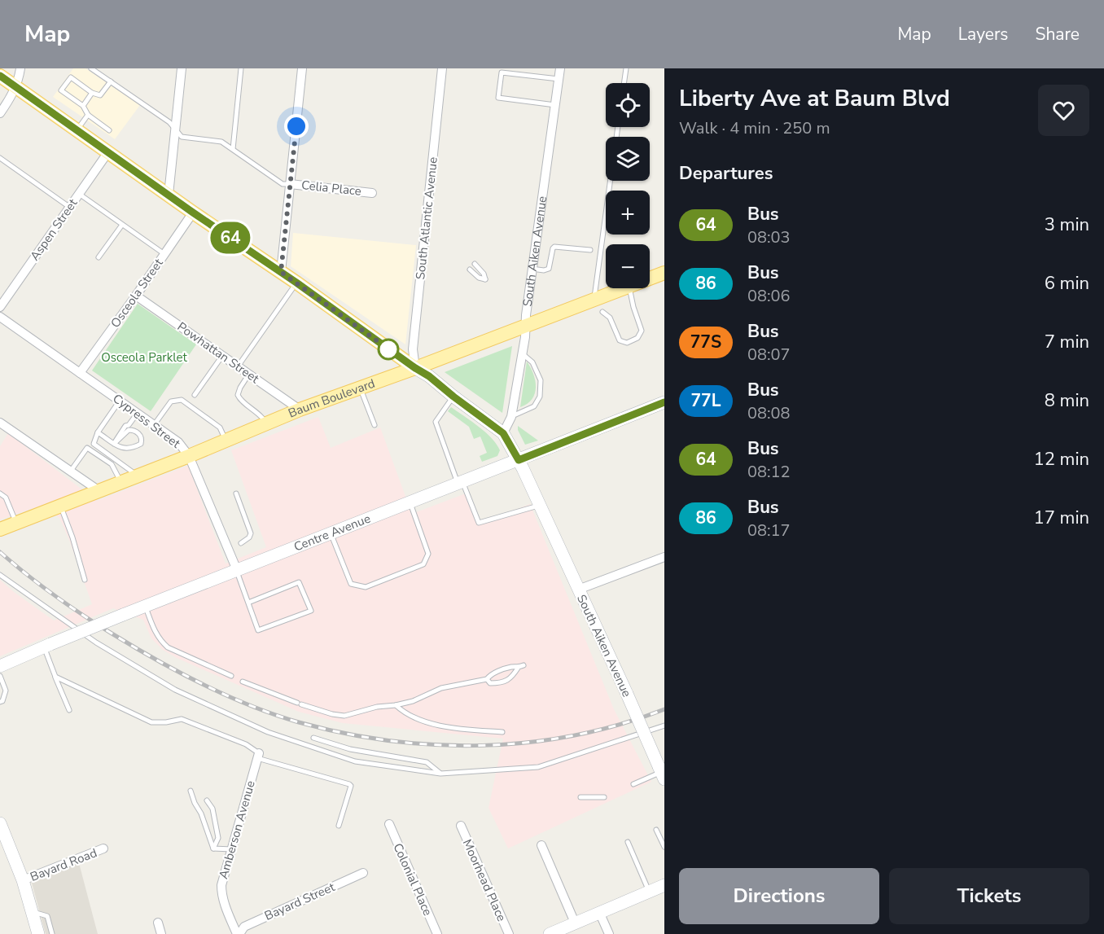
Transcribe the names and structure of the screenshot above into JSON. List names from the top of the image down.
{
  "streets": {
    "main road": ["South Aiken Avenue", "Baum Boulevard", "Centre Avenue"],
    "street": [
      "Celia Place",
      "South Atlantic Avenue",
      "Aspen Street",
      "Osceola Street",
      "Powhattan Street",
      "Cypress Street",
      "Amberson Avenue",
      "Bayard Road",
      "Colonial Place",
      "Moorhead Place",
      "Bayard Street"
    ]
  },
  "crossings": [
    ["South Atlantic Avenue", "Baum Boulevard"],
    ["South Aiken Avenue", "Baum Boulevard"],
    ["South Aiken Avenue", "Centre Avenue"],
    ["Osceola Street", "Powhattan Street"],
    ["Osceola Street", "Cypress Street"],
    ["Powhattan Street", "Baum Boulevard"],
    ["Baum Boulevard", "Cypress Street"],
    ["Cypress Street", "Centre Avenue"],
    ["Amberson Avenue", "Bayard Street"]
  ],
  "parks": ["Osceola Parklet"],
  "lines": ["bus line 64"],
  "page": {
    "header": "Map",
    "nav": ["Map", "Layers", "Share"],
    "on_map": "64",
    "heading": [
      ["Liberty Ave at Baum Blvd", "Walk · 4 min · 250 m"],
      "Departures"
    ],
    "map_buttons": ["+", "−"],
    "list": [
      {
        "mark": "64",
        "name": "Bus",
        "note": "08:03",
        "value": "3 min"
      },
      {
        "mark": "86",
        "name": "Bus",
        "note": "08:06",
        "value": "6 min"
      },
      {
        "mark": "77S",
        "name": "Bus",
        "note": "08:07",
        "value": "7 min"
      },
      {
        "mark": "77L",
        "name": "Bus",
        "note": "08:08",
        "value": "8 min"
      },
      {
        "mark": "64",
        "name": "Bus",
        "note": "08:12",
        "value": "12 min"
      },
      {
        "mark": "86",
        "name": "Bus",
        "note": "08:17",
        "value": "17 min"
      }
    ],
    "buttons": ["Directions", "Tickets"]
  }
}
